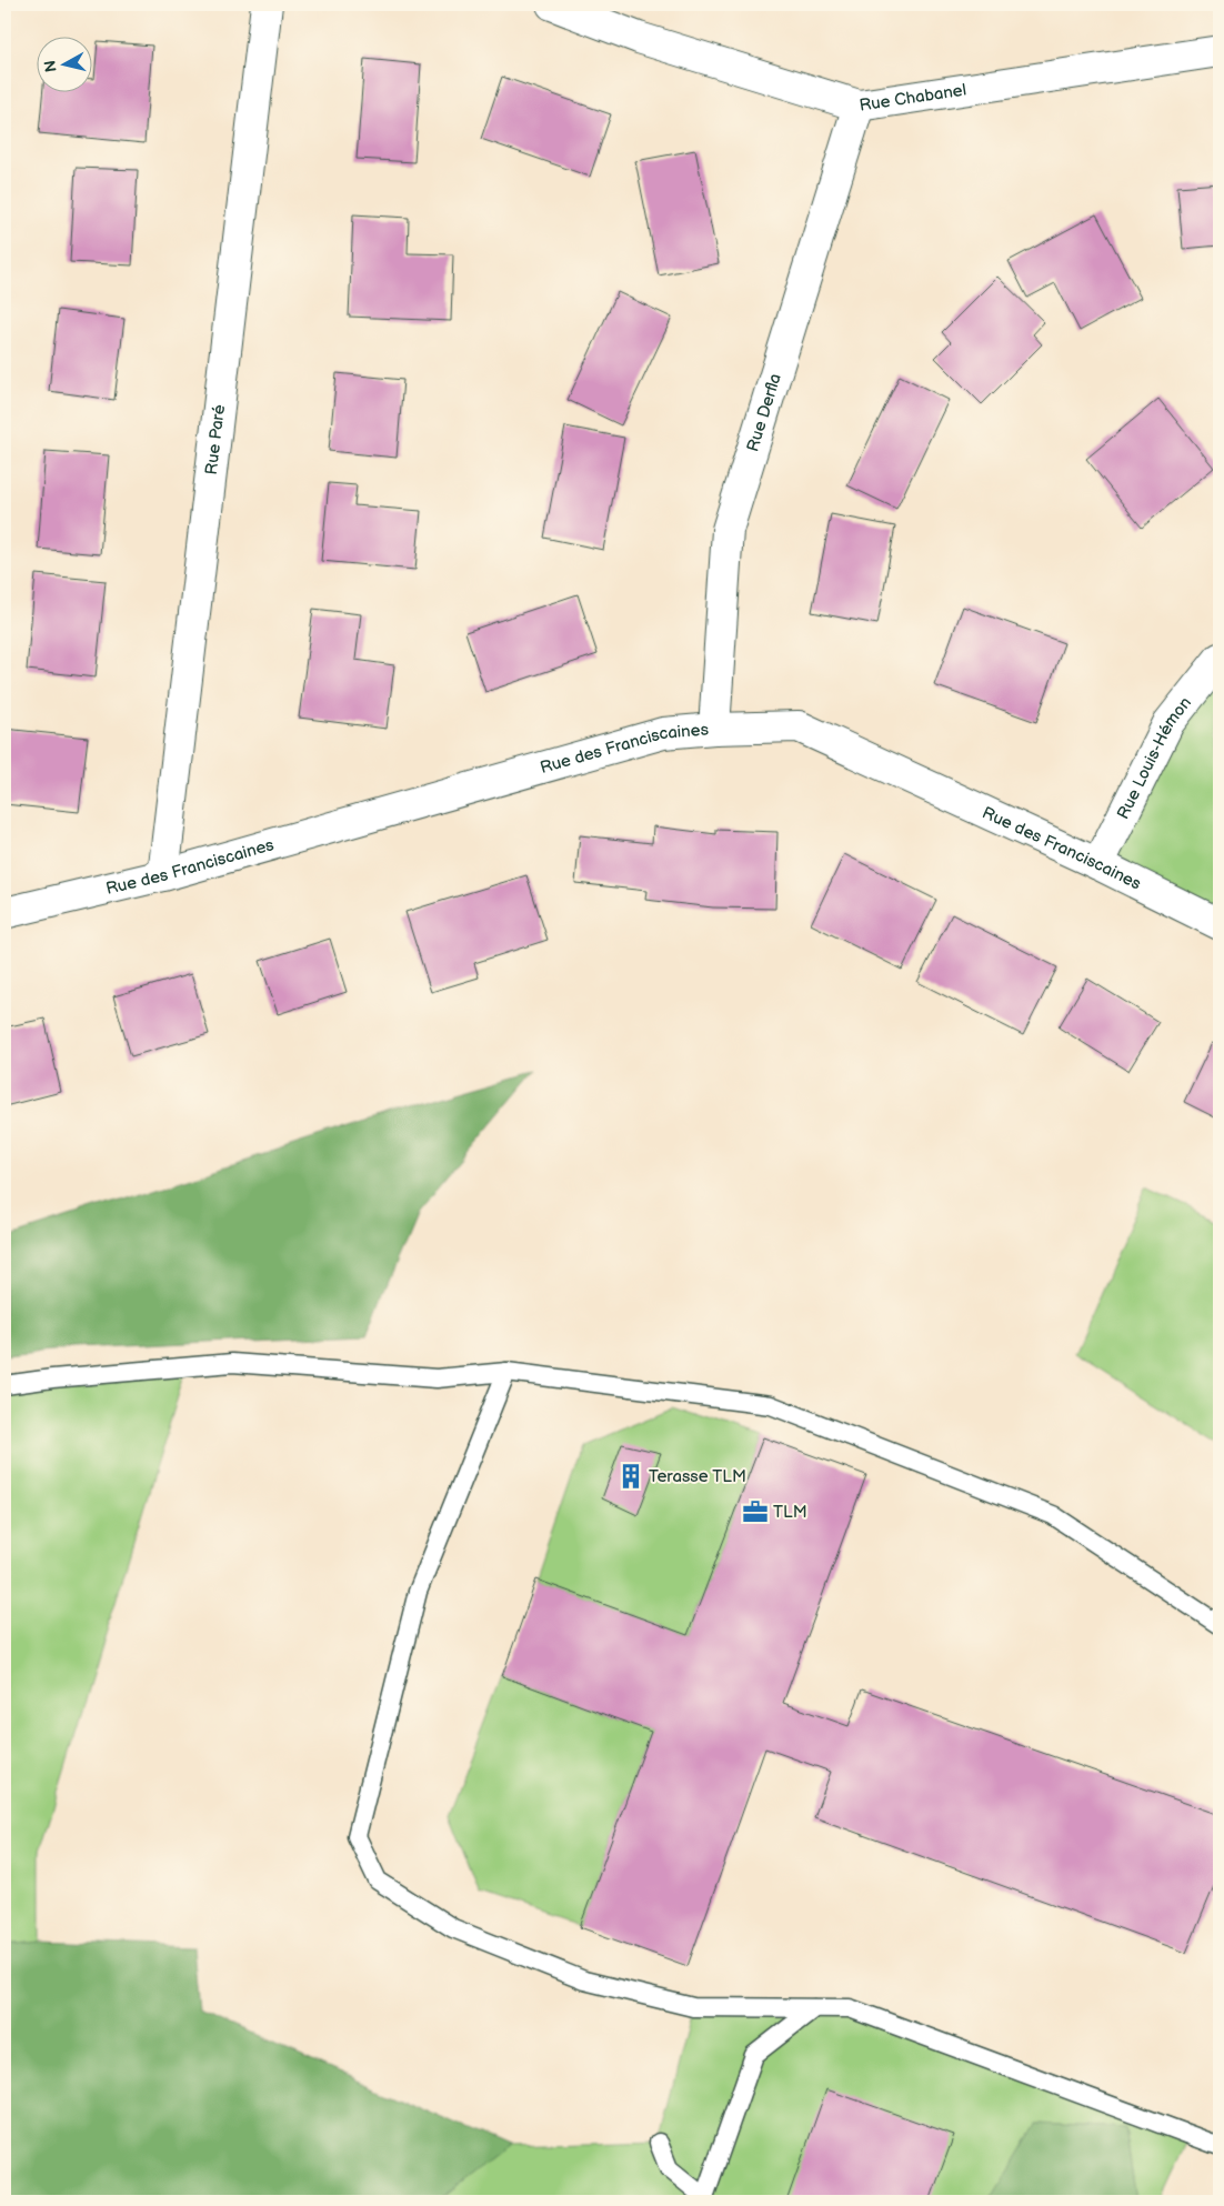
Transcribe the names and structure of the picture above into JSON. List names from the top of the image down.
{
  "streets": {
    "street": [
      "Rue Chabanel",
      "Rue Derfla",
      "Rue Paré",
      "Rue des Franciscaines",
      "Rue Louis-Hémon"
    ]
  },
  "crossings": [
    ["Rue Chabanel", "Rue Derfla"],
    ["Rue Derfla", "Rue des Franciscaines"],
    ["Rue Paré", "Rue des Franciscaines"],
    ["Rue des Franciscaines", "Rue Louis-Hémon"]
  ],
  "places": {
    "building": ["Terasse TLM"],
    "office": ["TLM"]
  },
  "north": "left"
}
